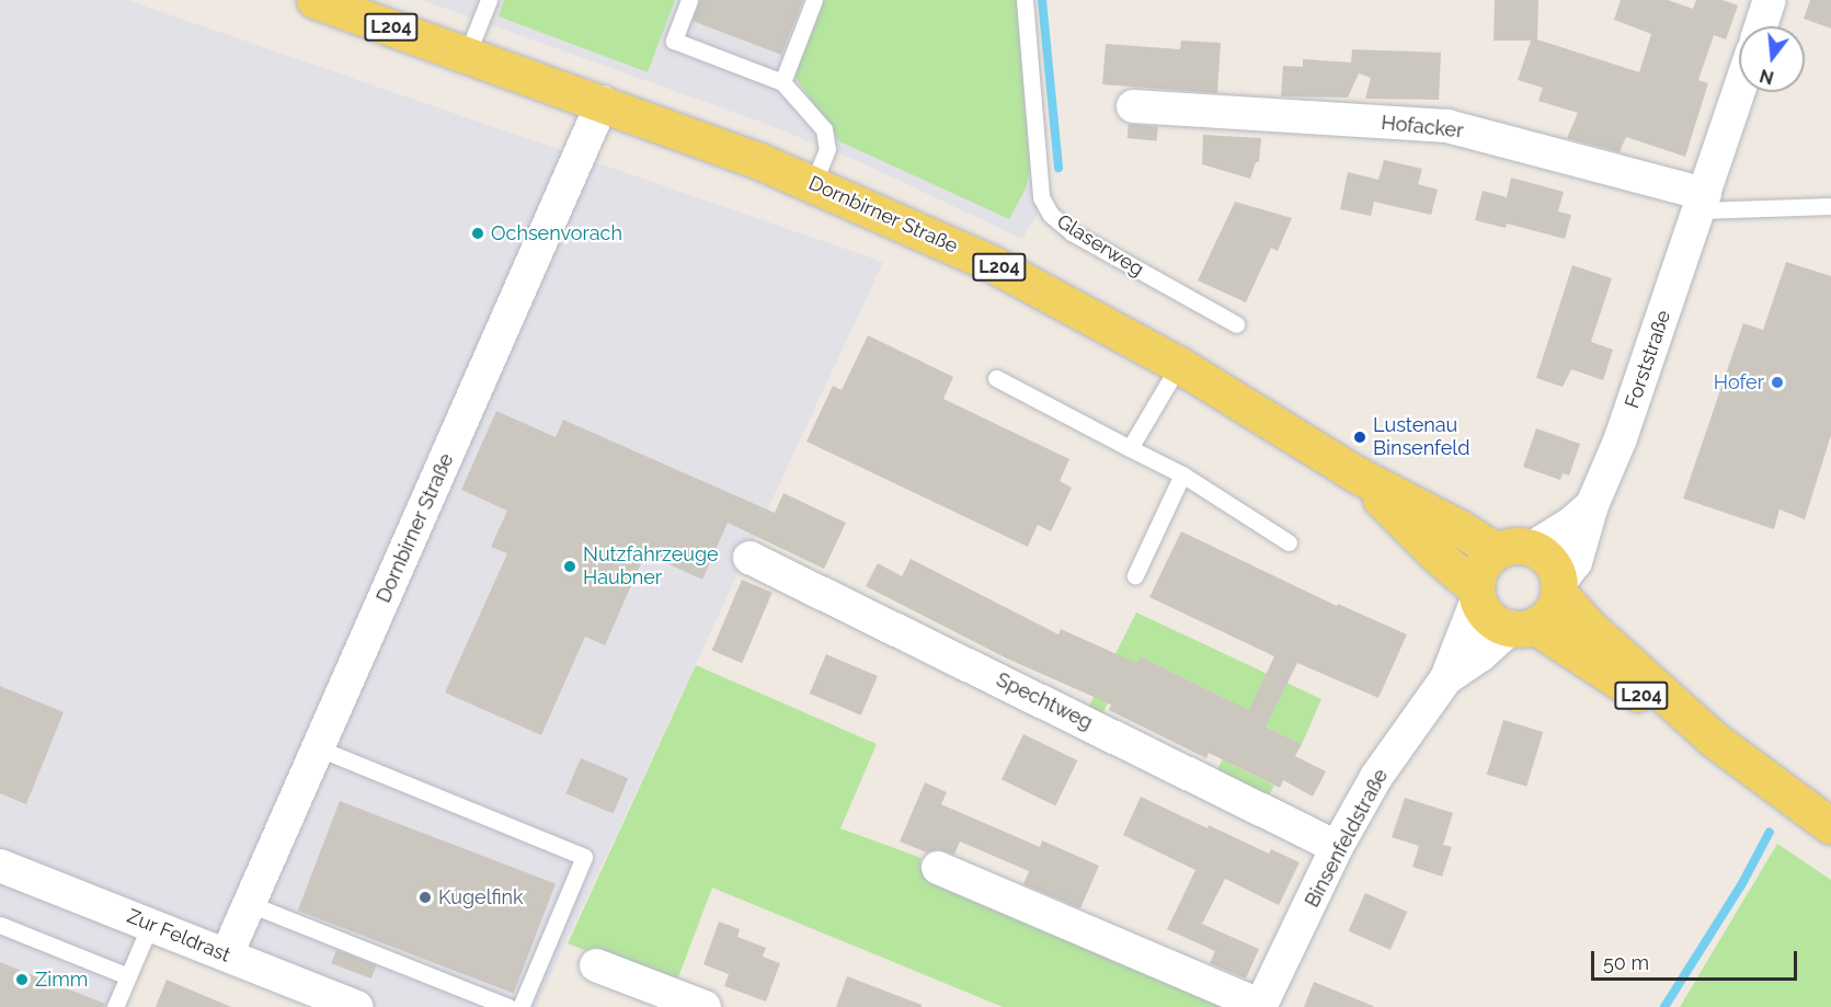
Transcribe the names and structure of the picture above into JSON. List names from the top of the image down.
{
  "streets": {
    "main road": ["L204", "Dornbirner Straße"],
    "street": [
      "Hofacker",
      "Forststraße",
      "Spechtweg",
      "Binsenfeldstraße",
      "Zur Feldrast"
    ],
    "lane": ["Glaserweg"]
  },
  "crossings": [
    ["Hofacker", "Forststraße"],
    ["Dornbirner Straße", "Forststraße"],
    ["Dornbirner Straße", "Binsenfeldstraße"],
    ["Dornbirner Straße", "Zur Feldrast"],
    ["Forststraße", "Binsenfeldstraße"],
    ["Spechtweg", "Binsenfeldstraße"]
  ],
  "places": [
    "Ochsenvorach",
    "Hofer",
    "Lustenau Binsenfeld",
    "Nutzfahrzeuge Haubner",
    "Kugelfink",
    "Zimm"
  ],
  "scale_bar": "50 m",
  "north": "bottom"
}
